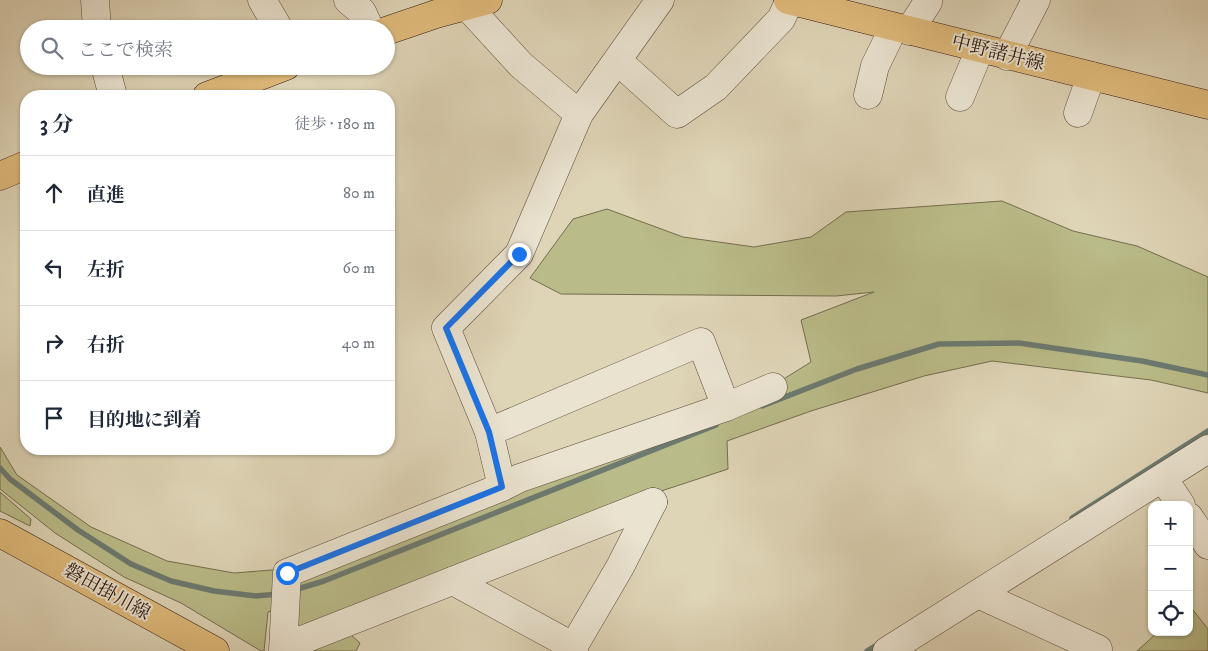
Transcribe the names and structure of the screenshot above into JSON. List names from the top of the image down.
{
  "streets": {
    "main road": ["中野諸井線", "磐田掛川線"]
  },
  "page": {
    "search": "ここで検索",
    "heading": ["3 分", "徒歩 · 180 m"],
    "list": [
      ["直進", "80 m"],
      ["左折", "60 m"],
      ["右折", "40 m"],
      "目的地に到着"
    ],
    "map_buttons": ["+", "−"]
  }
}
